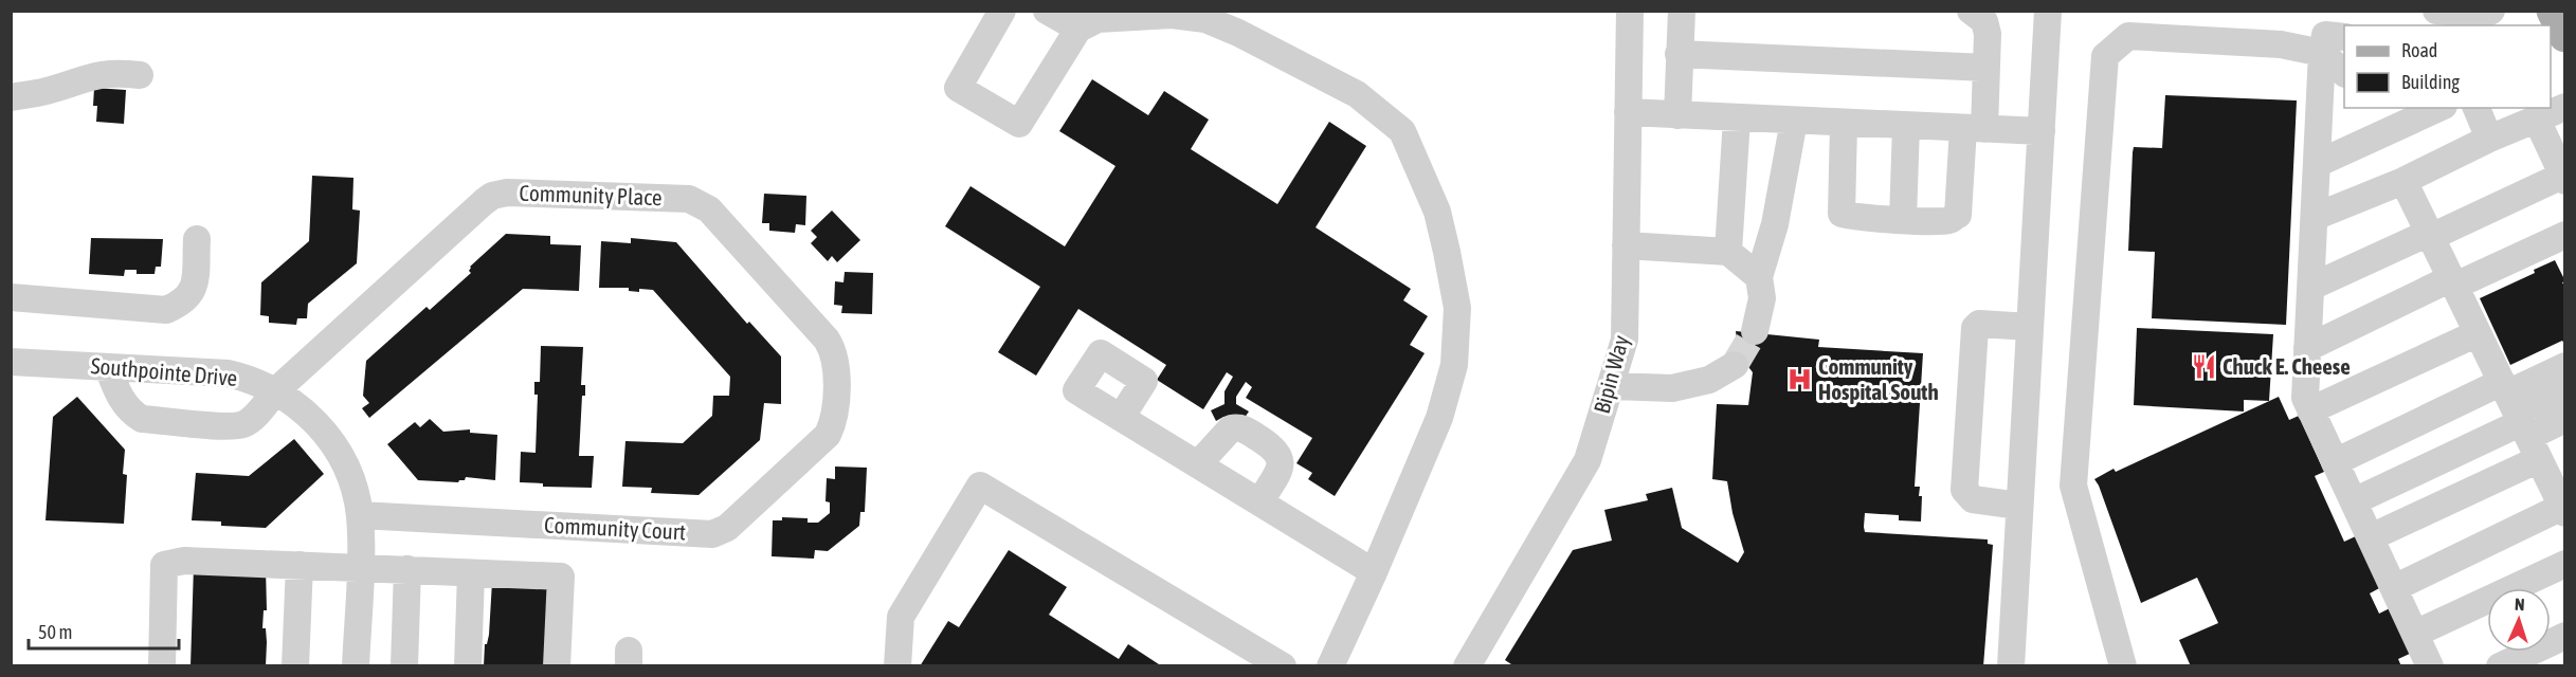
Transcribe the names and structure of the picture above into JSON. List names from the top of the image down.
{
  "streets": {
    "street": [
      "Community Place",
      "Southpointe Drive",
      "Bipin Way",
      "Community Court"
    ]
  },
  "crossings": [
    ["Community Place", "Southpointe Drive"],
    ["Community Place", "Community Court"],
    ["Southpointe Drive", "Community Court"]
  ],
  "places": {
    "restaurant": ["Chuck E. Cheese"],
    "hospital": ["Community Hospital South"]
  },
  "legend": ["Road", "Building"],
  "scale_bar": "50 m",
  "north": "top"
}
